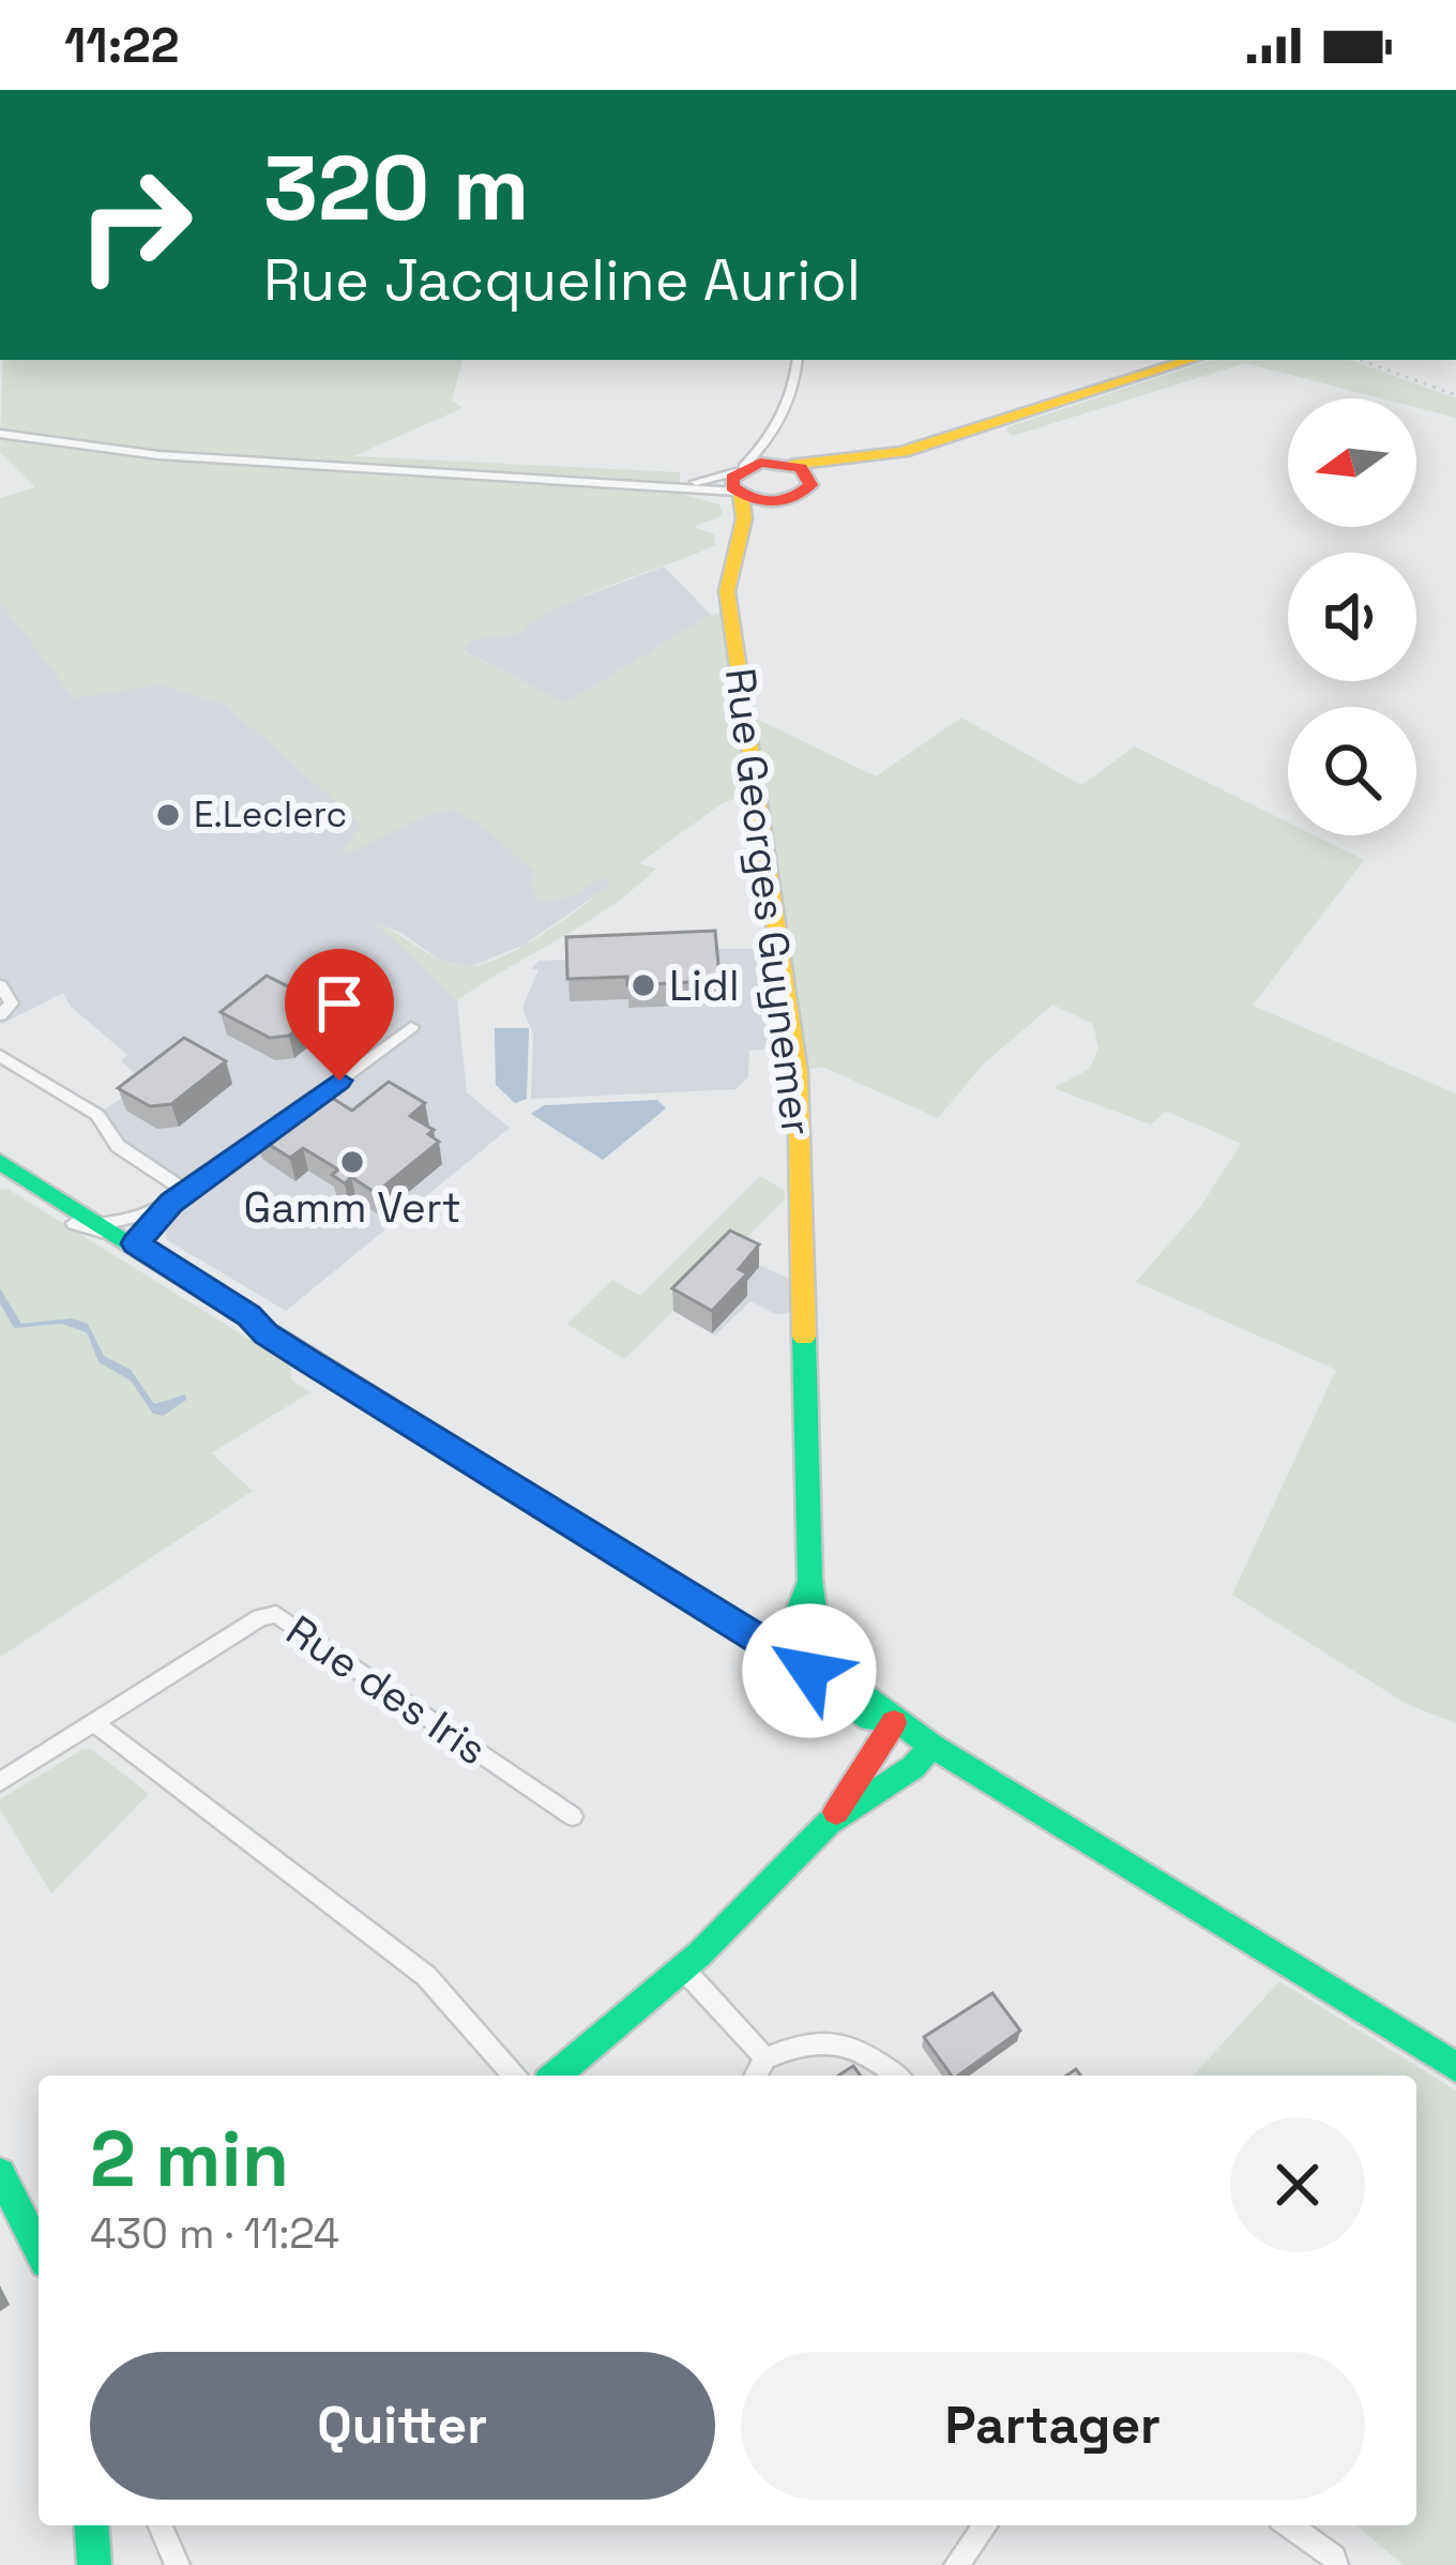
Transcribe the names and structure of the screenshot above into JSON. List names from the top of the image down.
{
  "streets": {
    "street": ["Rue Georges Guynemer", "Rue des Iris"]
  },
  "places": ["E.Leclerc", "Lidl", "Gamm Vert"],
  "north": "left",
  "page": {
    "status": "11:22",
    "turn": ["320 m", "Rue Jacqueline Auriol"],
    "heading": ["2 min", "430 m · 11:24"],
    "buttons": ["Quitter", "Partager"]
  }
}
